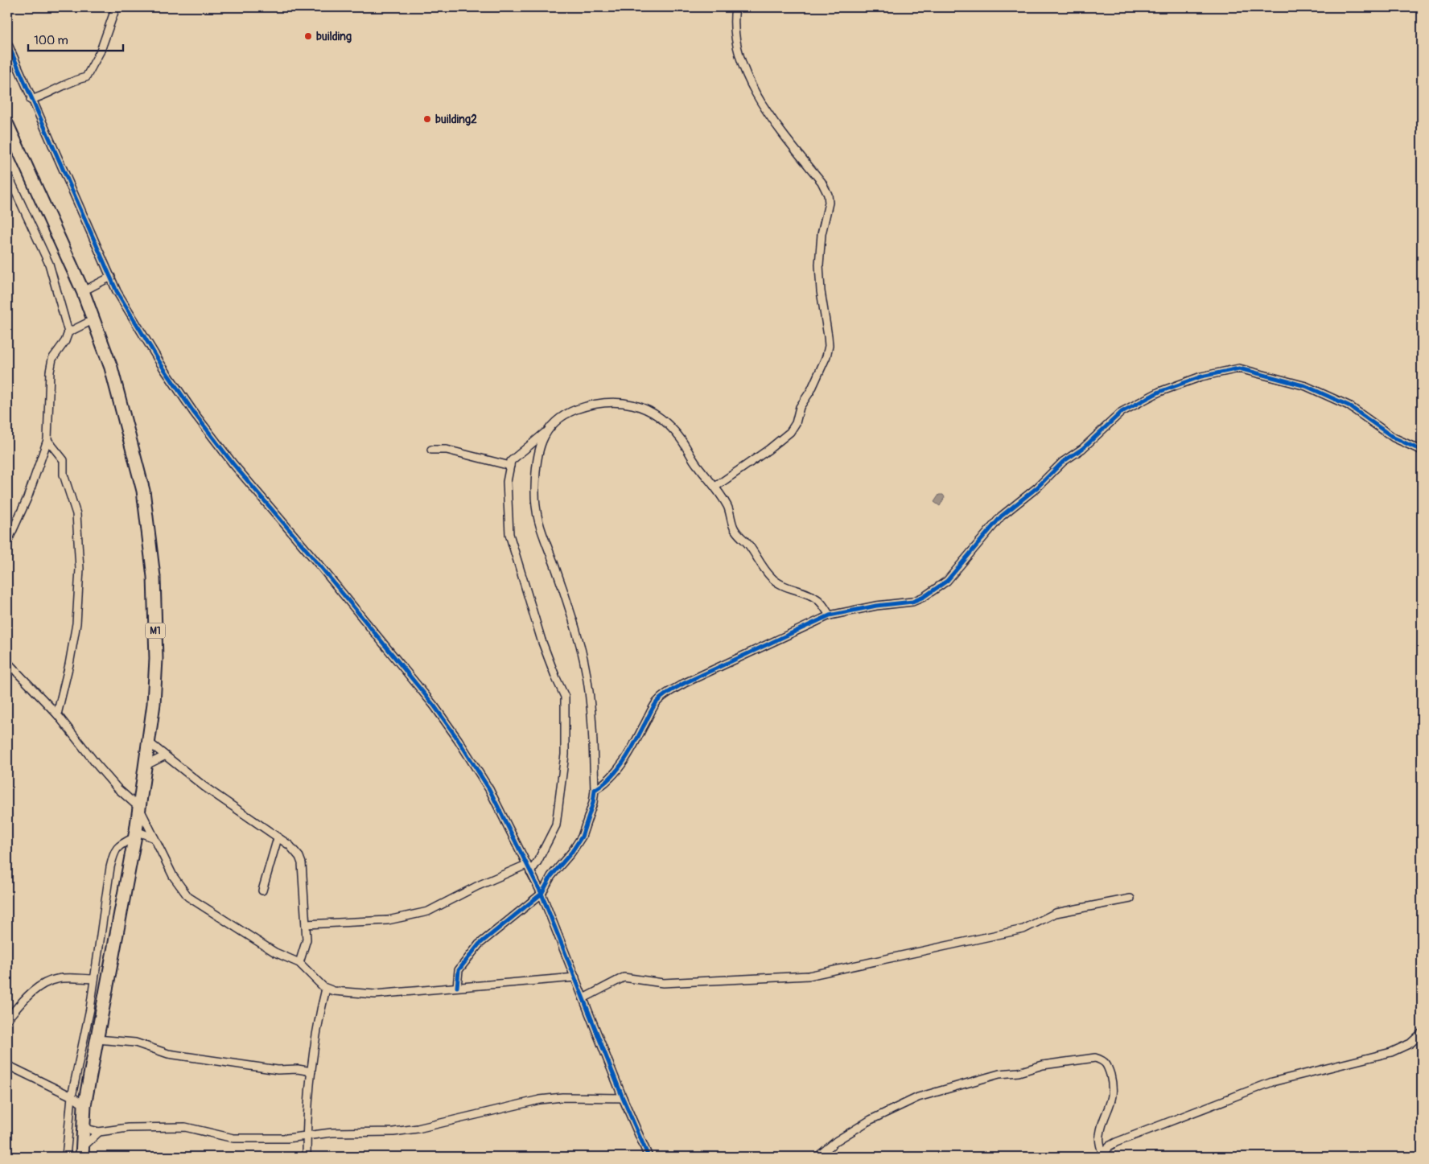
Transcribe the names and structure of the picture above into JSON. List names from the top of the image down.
{
  "streets": {
    "highway": ["M1"]
  },
  "places": ["building", "building2"],
  "scale_bar": "100 m"
}
